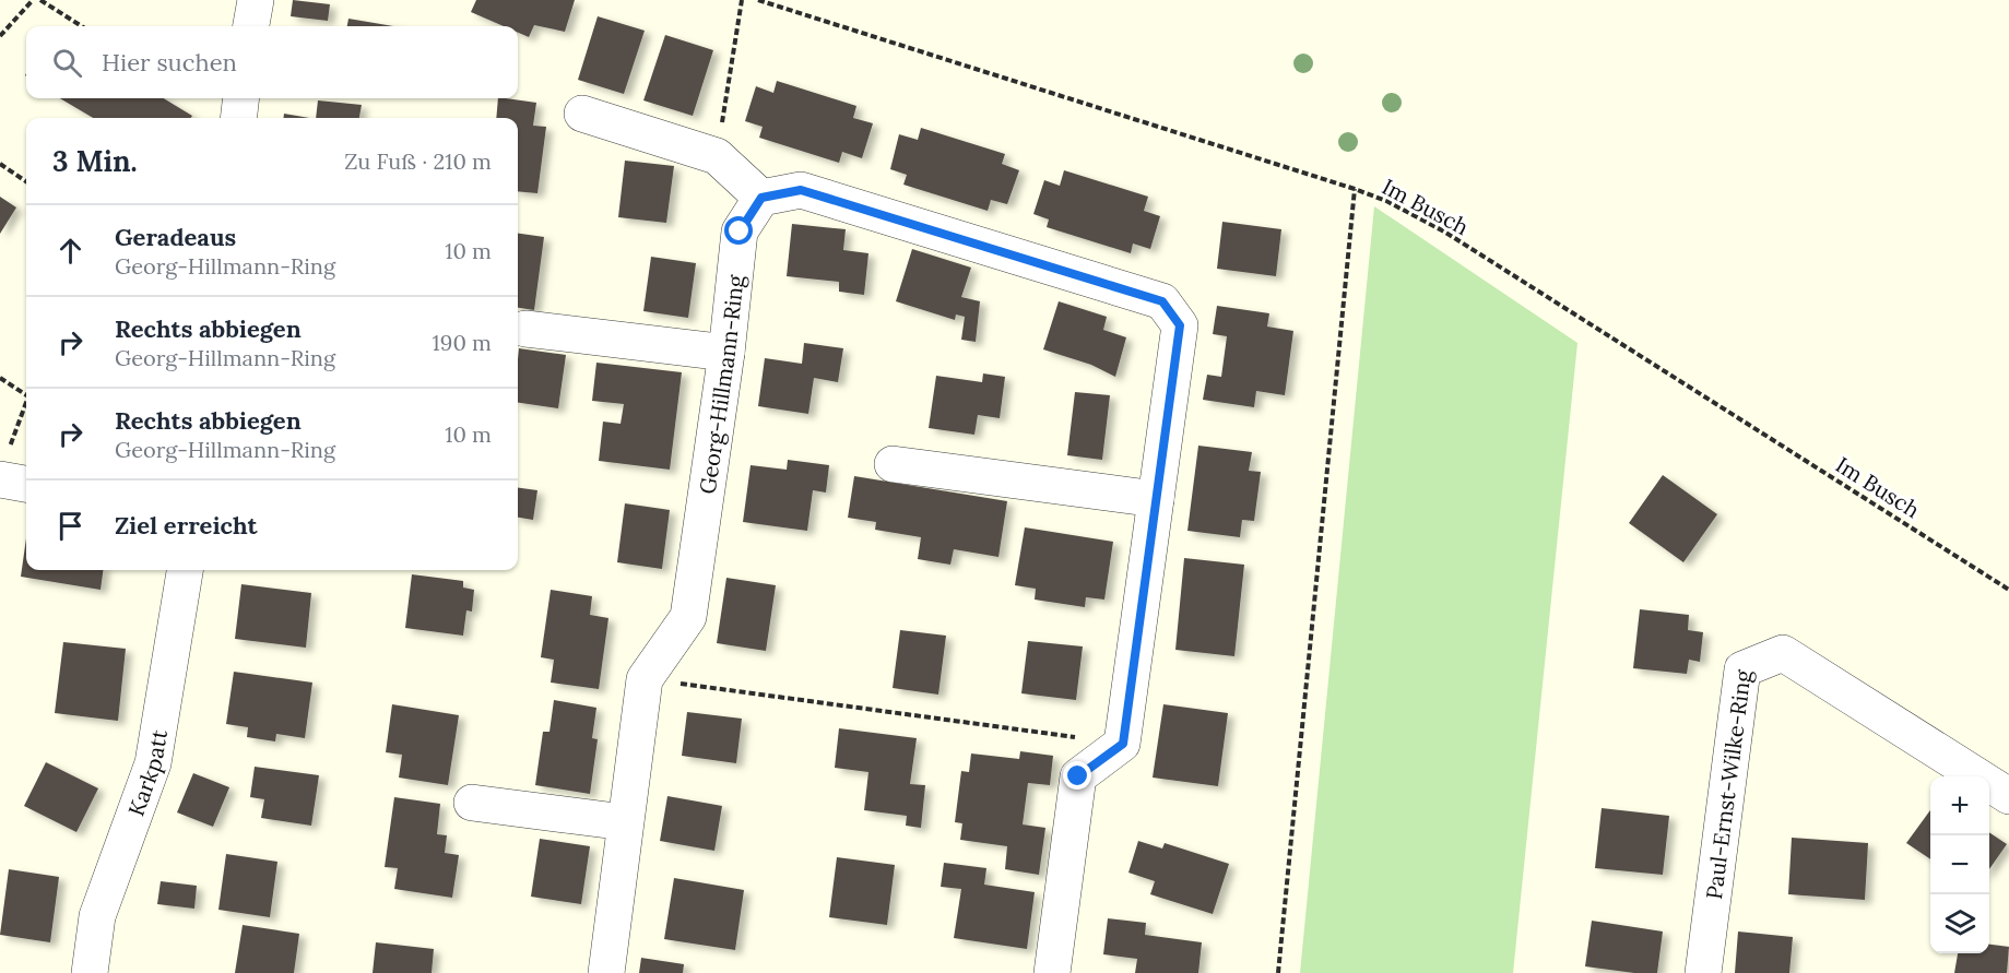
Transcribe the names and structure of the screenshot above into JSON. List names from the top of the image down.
{
  "streets": {
    "street": ["Georg-Hillmann-Ring", "Karkpatt", "Paul-Ernst-Wilke-Ring"],
    "path": ["Im Busch"]
  },
  "page": {
    "search": "Hier suchen",
    "heading": ["3 Min.", "Zu Fuß · 210 m"],
    "list": [
      ["Geradeaus", "Georg-Hillmann-Ring", "10 m"],
      ["Rechts abbiegen", "Georg-Hillmann-Ring", "190 m"],
      ["Rechts abbiegen", "Georg-Hillmann-Ring", "10 m"],
      "Ziel erreicht"
    ],
    "map_buttons": ["+", "−"]
  }
}
